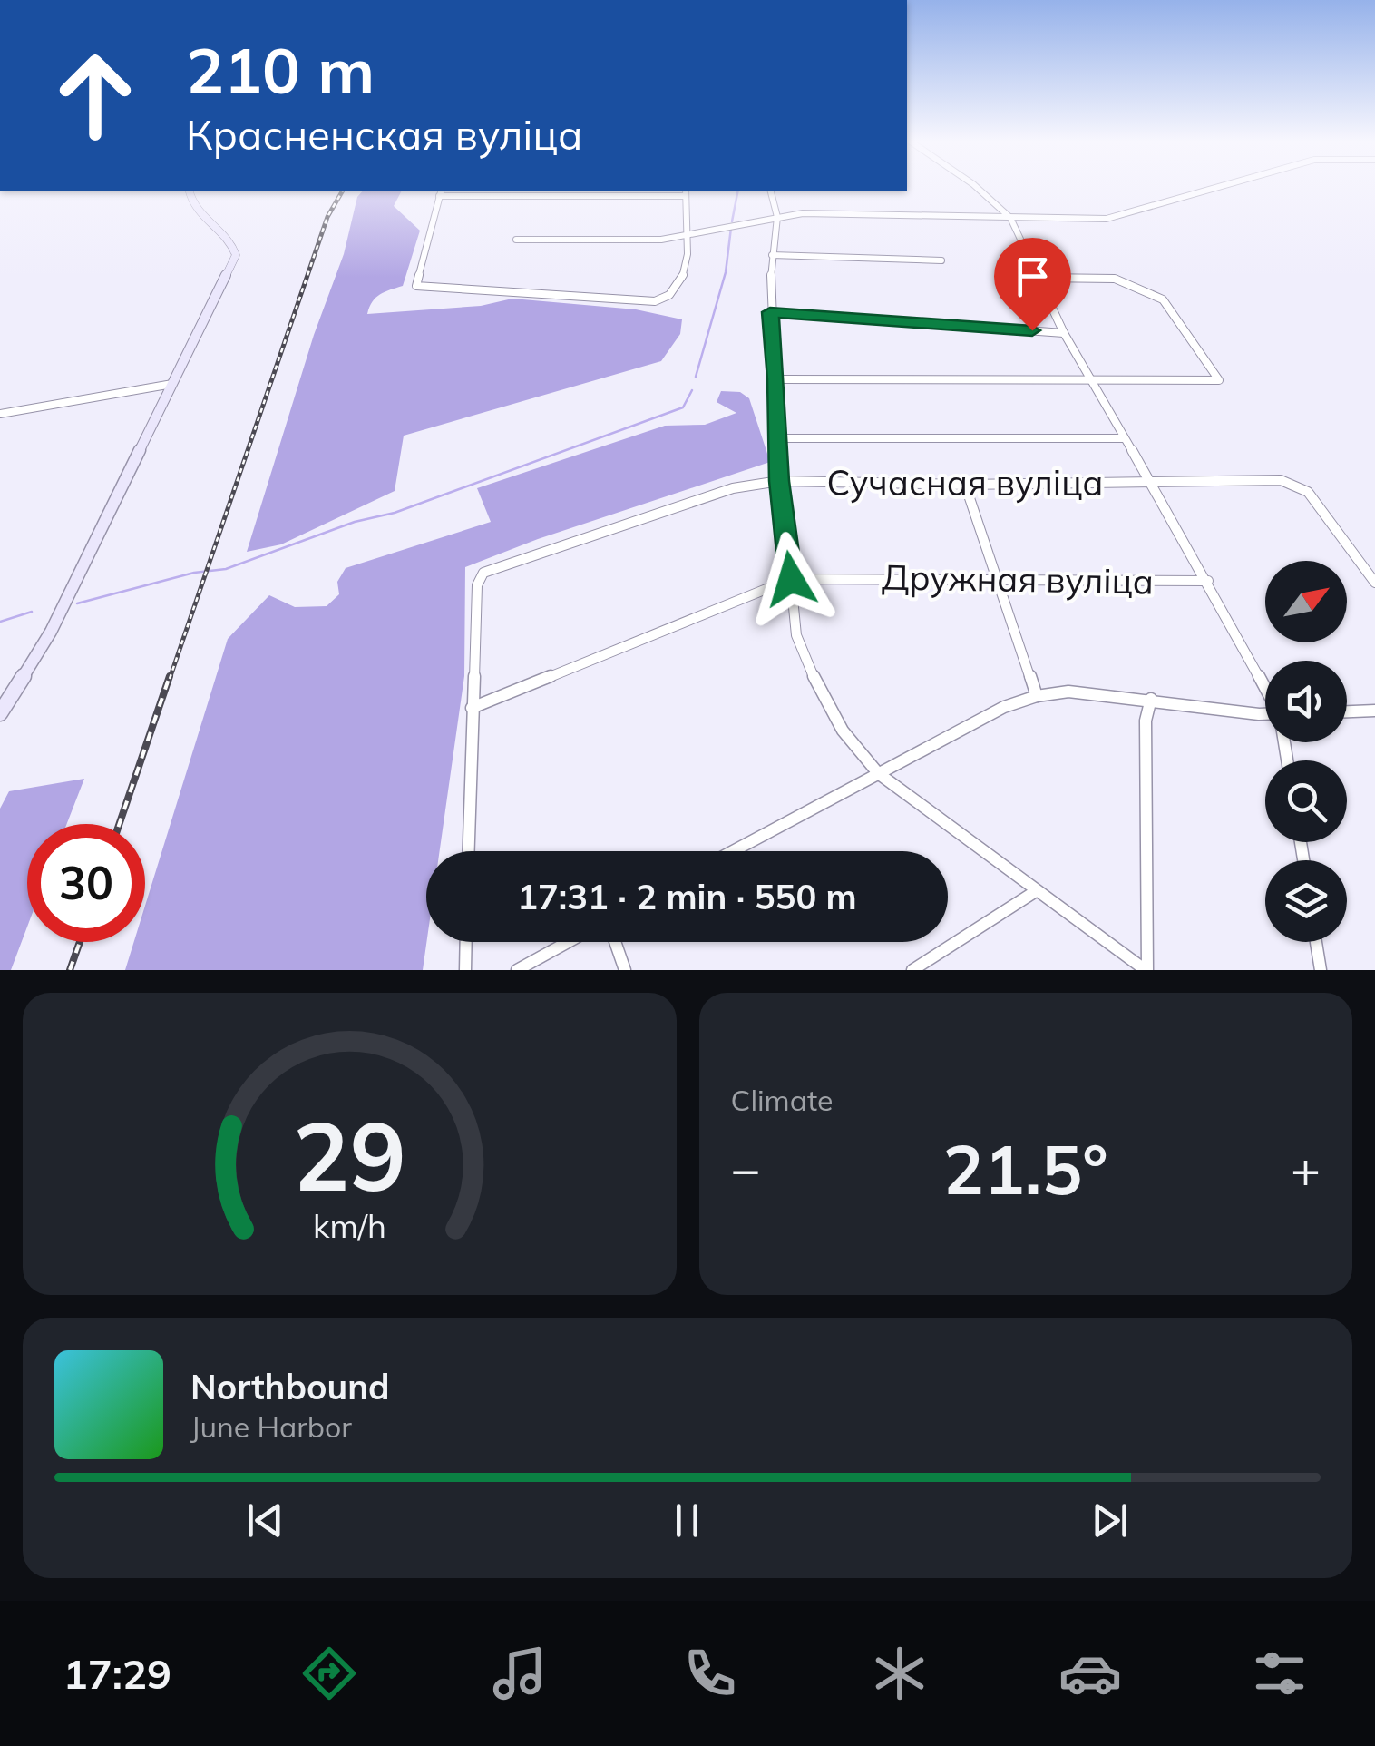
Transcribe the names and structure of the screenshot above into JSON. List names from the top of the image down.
{
  "streets": {
    "street": ["Сучасная вуліца", "Дружная вуліца"]
  },
  "crossings": [
    ["Сучасная вуліца", "Дружная вуліца"]
  ],
  "north": "top right",
  "page": {
    "turn": ["210 m", "Красненская вуліца"],
    "limit": "30",
    "trip": "17:31 · 2 min · 550 m",
    "tile": "Climate",
    "heat": ["−", "21.5°", "+"],
    "song": ["Northbound", "June Harbor"],
    "tabs": "17:29",
    "gauge": ["29", "km/h"]
  }
}
